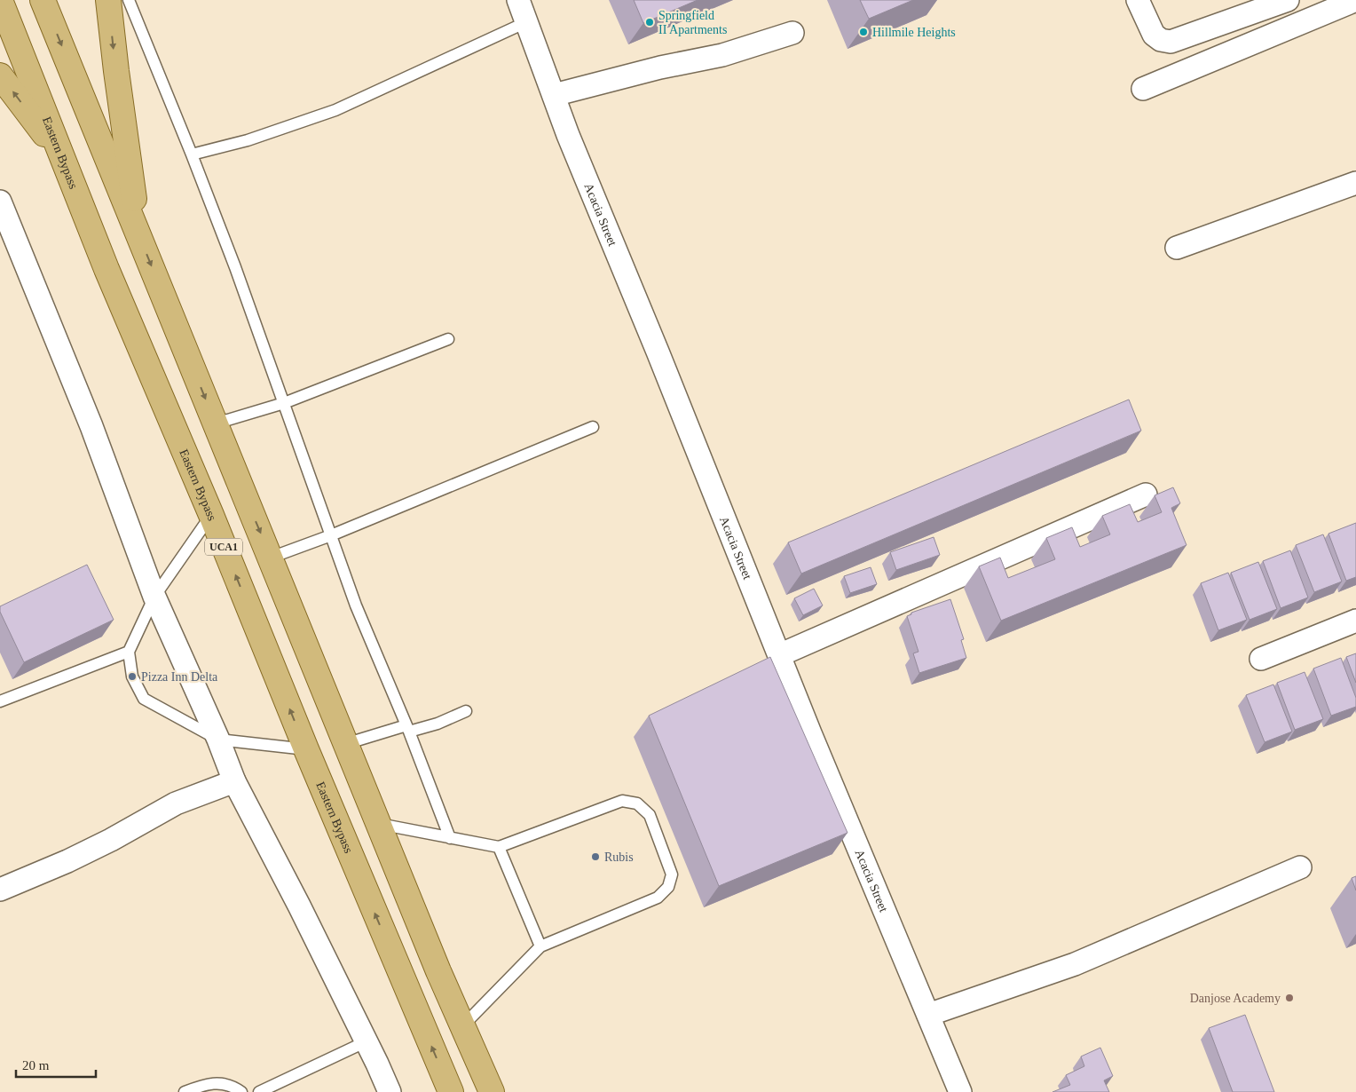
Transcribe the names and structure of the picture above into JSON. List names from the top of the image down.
{
  "streets": {
    "main road": ["Eastern Bypass", "UCA1"],
    "street": ["Acacia Street"]
  },
  "places": [
    "Springfield II Apartments",
    "Hillmile Heights",
    "Pizza Inn Delta",
    "Rubis",
    "Danjose Academy"
  ],
  "scale_bar": "20 m"
}
